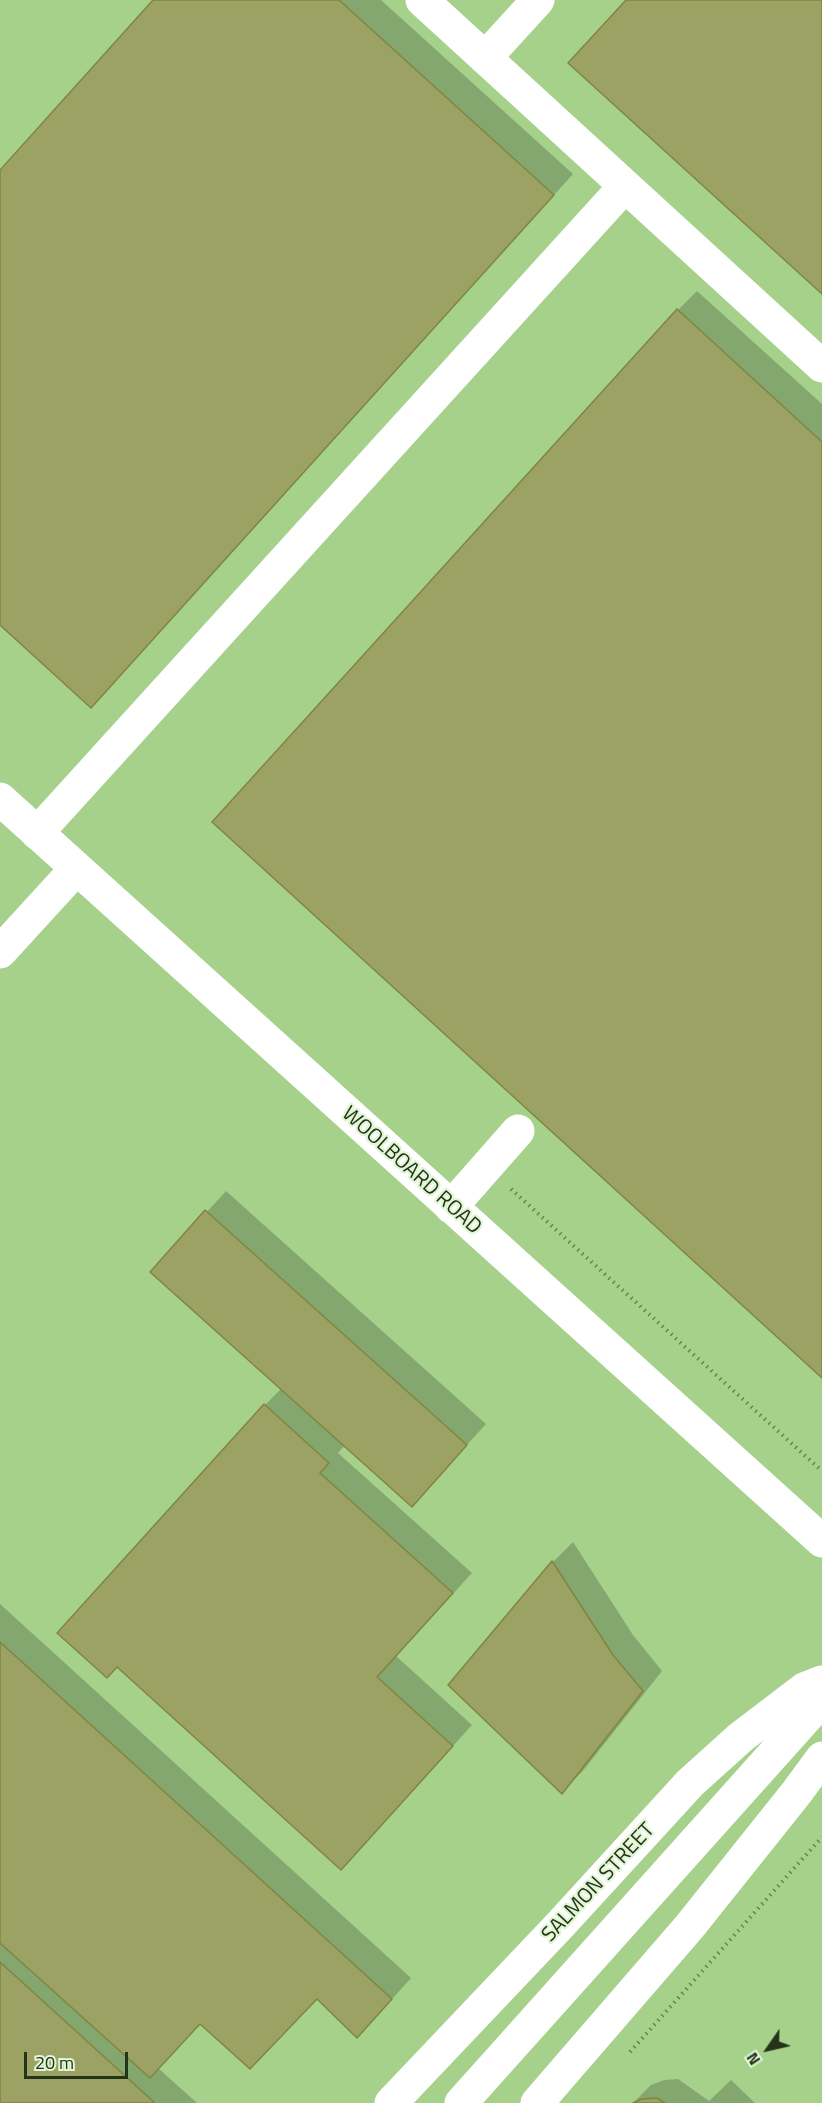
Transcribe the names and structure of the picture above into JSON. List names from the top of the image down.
{
  "streets": {
    "street": ["WOOLBOARD ROAD", "SALMON STREET"]
  },
  "scale_bar": "20 m",
  "north": "bottom left"
}
